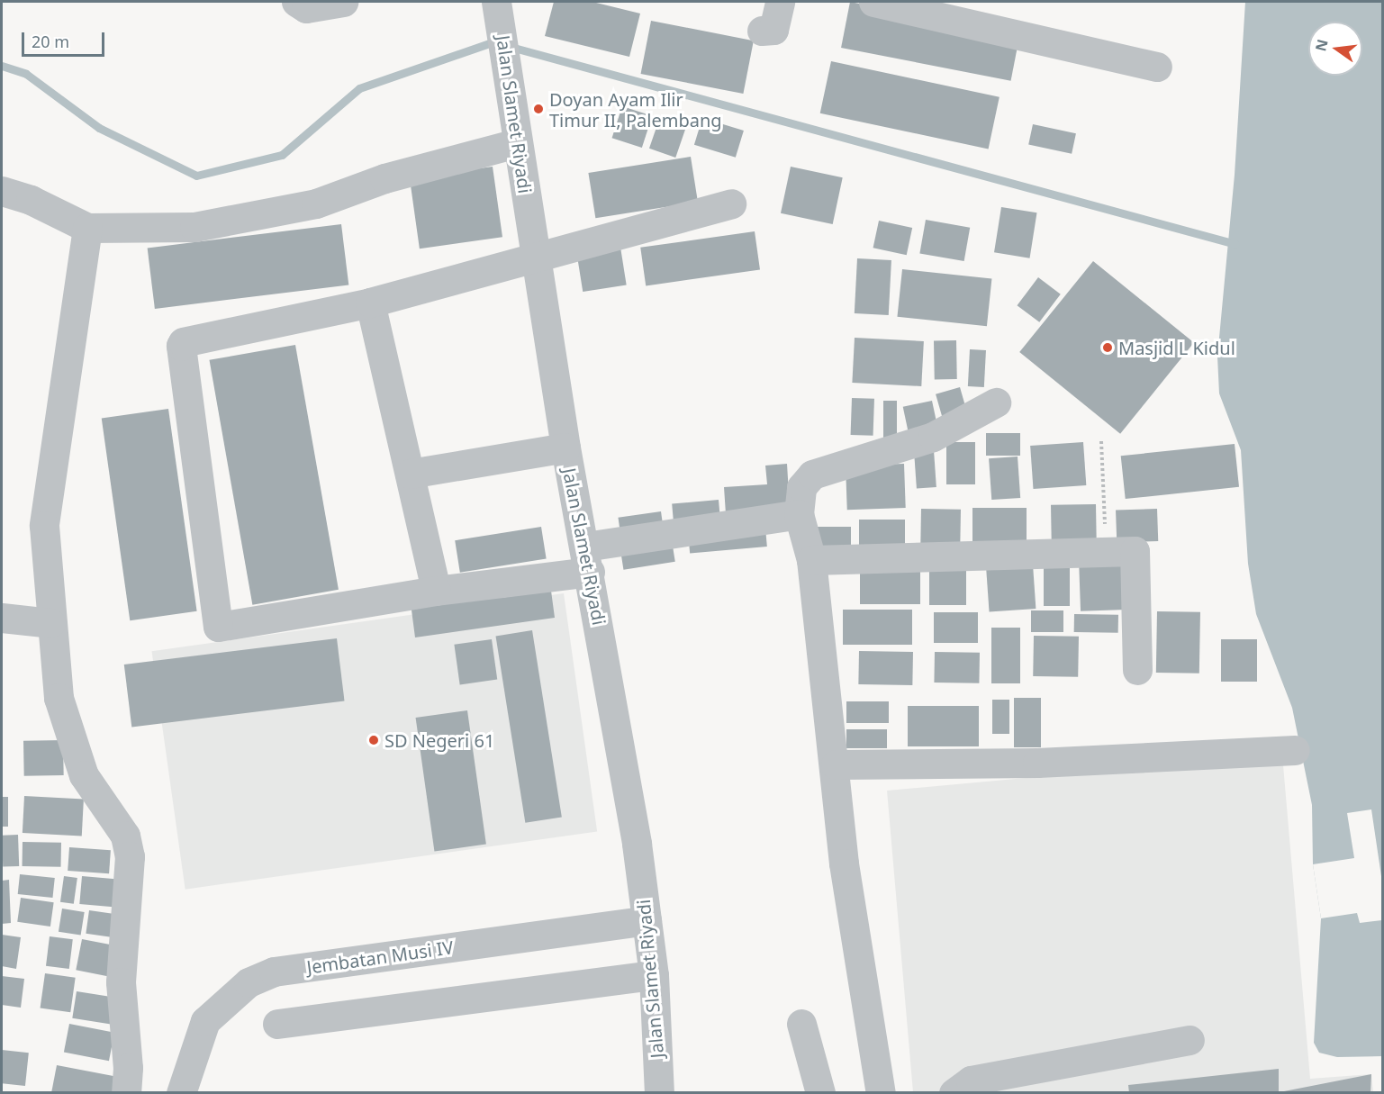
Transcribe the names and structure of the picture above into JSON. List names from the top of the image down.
{
  "streets": {
    "street": ["Jalan Slamet Riyadi", "Jembatan Musi IV"]
  },
  "crossings": [
    ["Jalan Slamet Riyadi", "Jembatan Musi IV"]
  ],
  "places": ["Doyan Ayam Ilir Timur II, Palembang", "Masjid L Kidul", "SD Negeri 61"],
  "scale_bar": "20 m",
  "north": "left"
}
